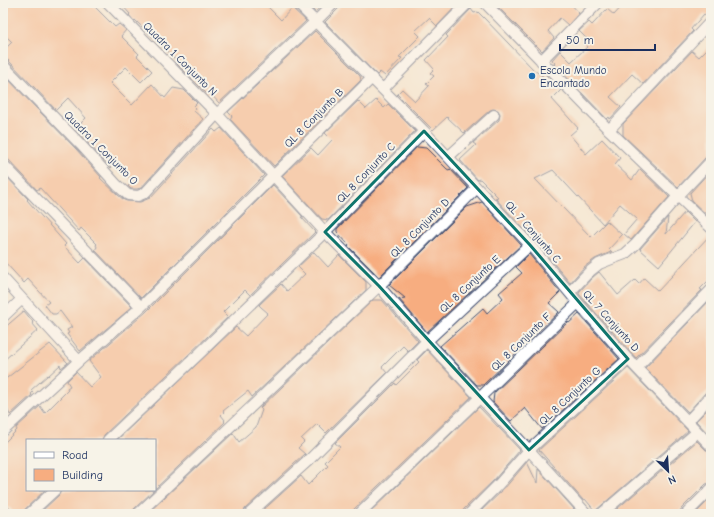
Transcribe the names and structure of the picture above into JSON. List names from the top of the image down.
{
  "streets": {
    "street": [
      "Quadra 1 Conjunto N",
      "QL 8 Conjunto B",
      "Quadra 1 Conjunto O",
      "QL 8 Conjunto C",
      "QL 8 Conjunto D",
      "QL 7 Conjunto C",
      "QL 8 Conjunto E",
      "QL 7 Conjunto D",
      "QL 8 Conjunto F",
      "QL 8 Conjunto G"
    ]
  },
  "crossings": [
    ["Quadra 1 Conjunto N", "QL 8 Conjunto B"],
    ["Quadra 1 Conjunto N", "Quadra 1 Conjunto O"],
    ["Quadra 1 Conjunto N", "QL 8 Conjunto C"],
    ["Quadra 1 Conjunto N", "QL 8 Conjunto D"],
    ["Quadra 1 Conjunto N", "QL 8 Conjunto E"],
    ["Quadra 1 Conjunto N", "QL 8 Conjunto F"],
    ["Quadra 1 Conjunto N", "QL 8 Conjunto G"],
    ["QL 8 Conjunto C", "QL 7 Conjunto C"],
    ["QL 8 Conjunto D", "QL 7 Conjunto C"],
    ["QL 7 Conjunto C", "QL 8 Conjunto E"],
    ["QL 7 Conjunto C", "QL 7 Conjunto D"],
    ["QL 7 Conjunto D", "QL 8 Conjunto F"],
    ["QL 7 Conjunto D", "QL 8 Conjunto G"]
  ],
  "places": ["Escola Mundo Encantado"],
  "legend": ["Road", "Building"],
  "scale_bar": "50 m",
  "north": "bottom right"
}
